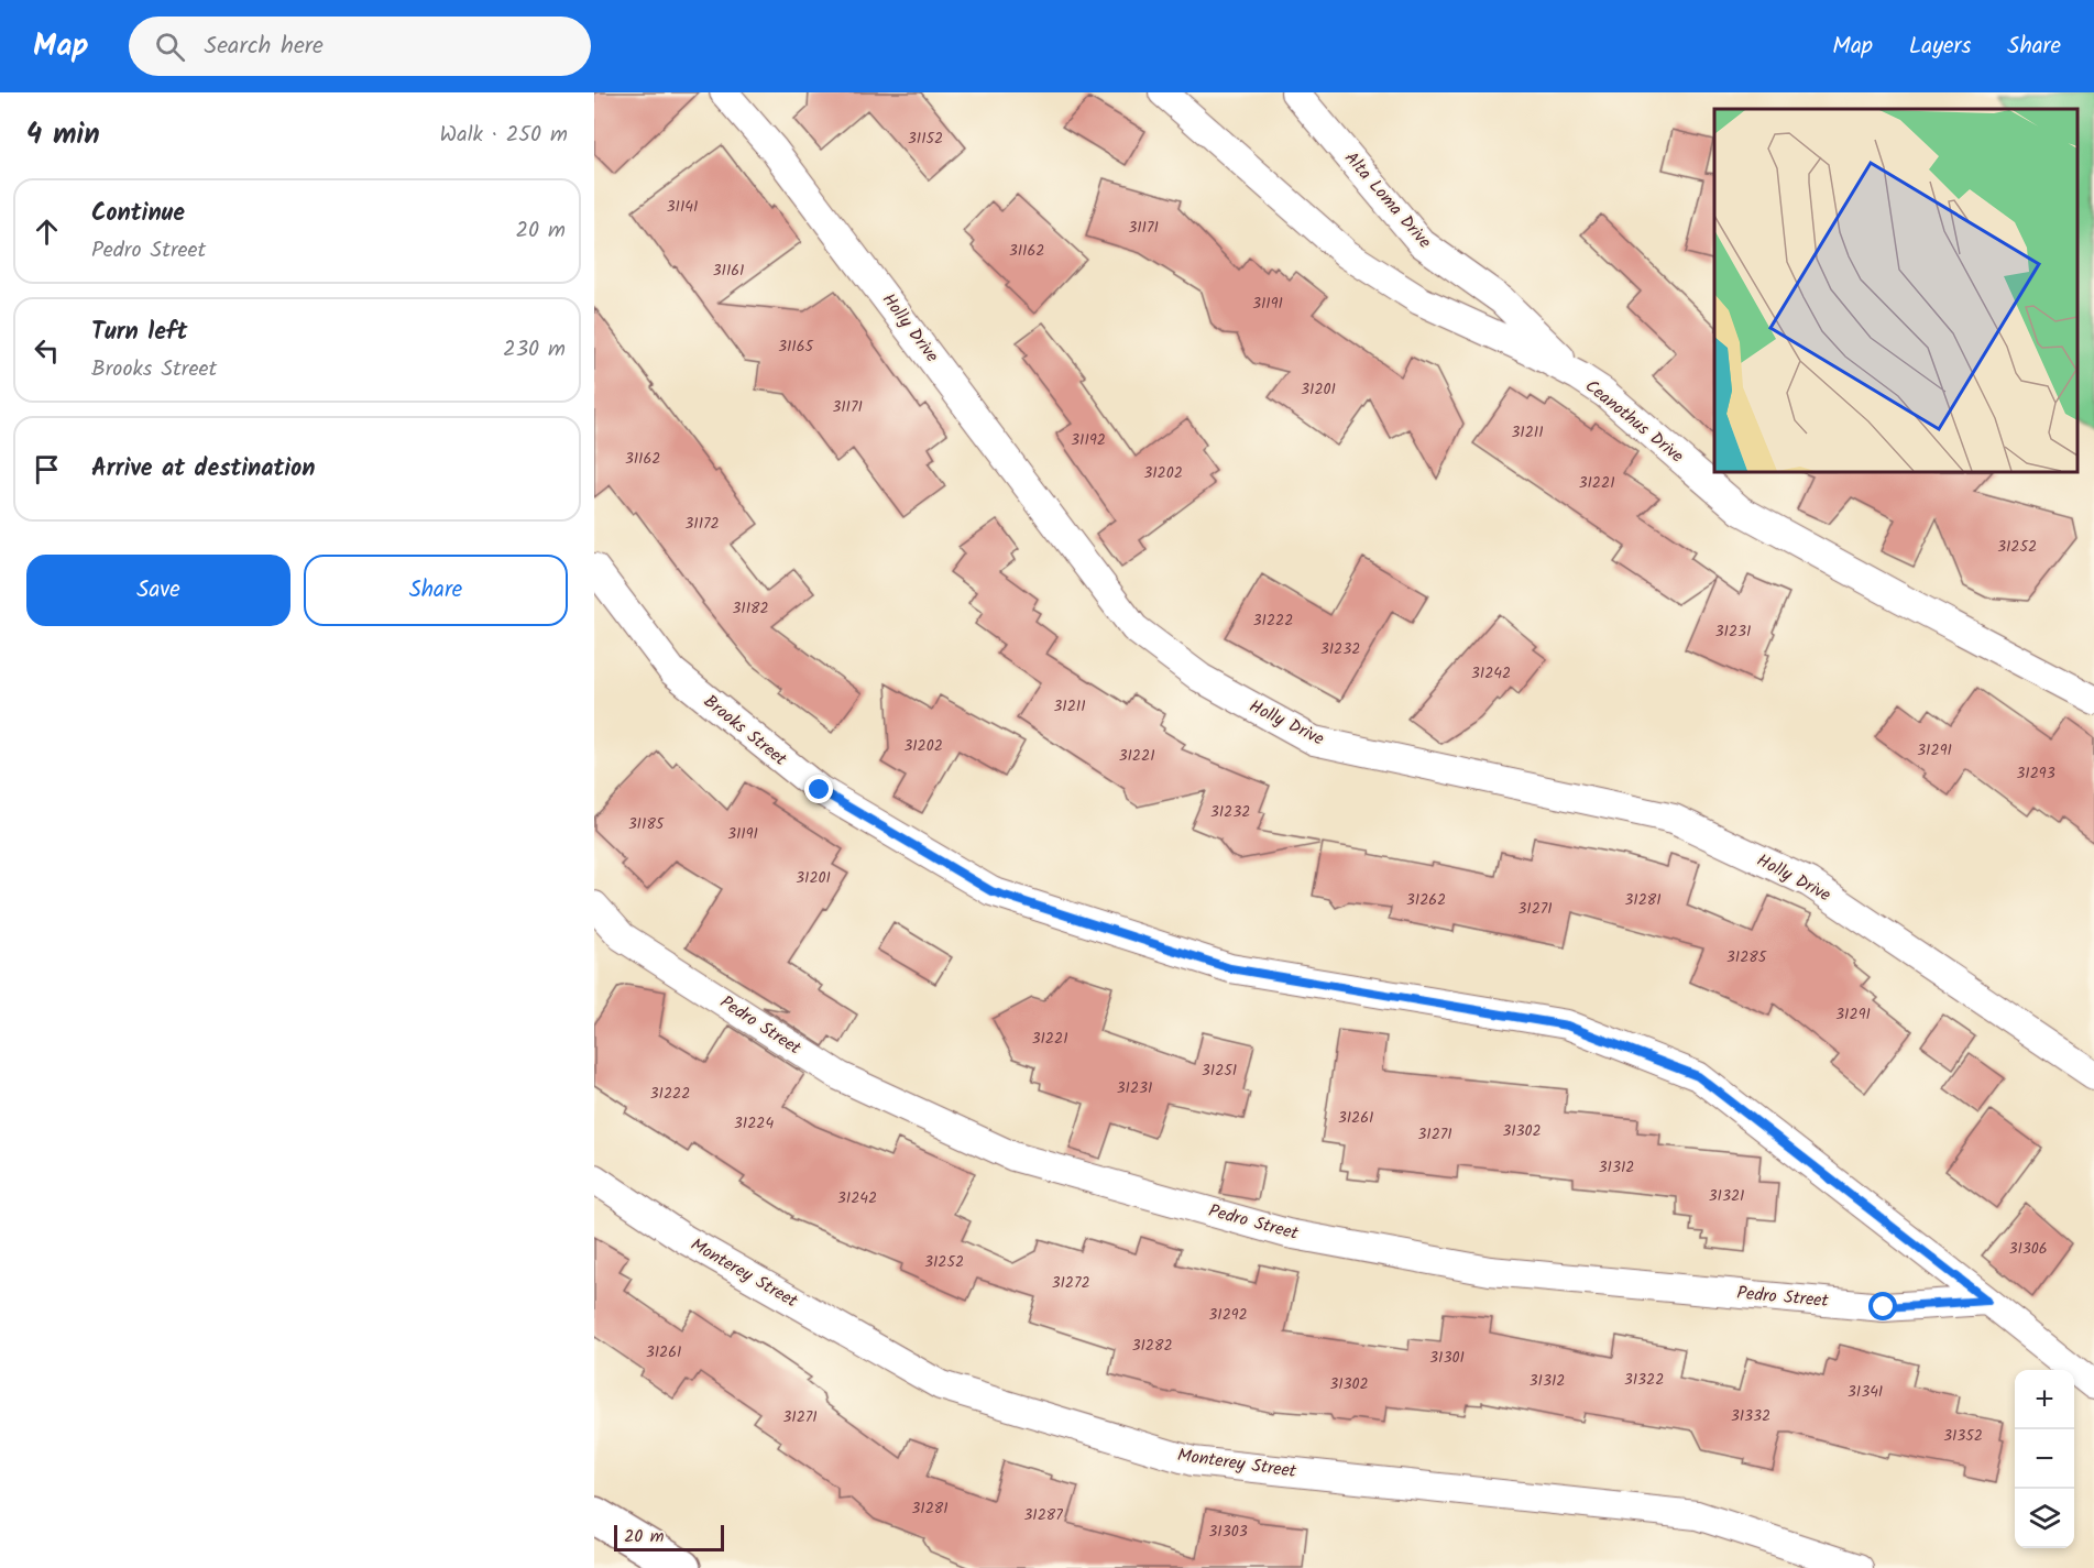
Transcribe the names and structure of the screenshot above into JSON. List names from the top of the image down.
{
  "streets": {
    "street": [
      "Alta Loma Drive",
      "Holly Drive",
      "Ceanothus Drive",
      "Brooks Street",
      "Pedro Street",
      "Monterey Street"
    ]
  },
  "crossings": [
    ["Alta Loma Drive", "Ceanothus Drive"],
    ["Brooks Street", "Pedro Street"]
  ],
  "house_numbers": [
    "31152",
    "31141",
    "31171",
    "31162",
    "31161",
    "31191",
    "31165",
    "31201",
    "31171",
    "31211",
    "31192",
    "31162",
    "31202",
    "31221",
    "31172",
    "31252",
    "31182",
    "31222",
    "31231",
    "31232",
    "31242",
    "31211",
    "31202",
    "31291",
    "31221",
    "31293",
    "31232",
    "31185",
    "31191",
    "31201",
    "31262",
    "31281",
    "31271",
    "31285",
    "31291",
    "31221",
    "31251",
    "31231",
    "31222",
    "31261",
    "31224",
    "31302",
    "31271",
    "31312",
    "31321",
    "31242",
    "31306",
    "31252",
    "31272",
    "31292",
    "31282",
    "31261",
    "31301",
    "31322",
    "31312",
    "31302",
    "31341",
    "31332",
    "31271",
    "31352",
    "31281",
    "31287",
    "31303"
  ],
  "scale_bar": "20 m",
  "page": {
    "header": "Map",
    "search": "Search here",
    "nav": ["Map", "Layers", "Share"],
    "heading": ["4 min", "Walk · 250 m"],
    "list": [
      ["Continue", "Pedro Street", "20 m"],
      ["Turn left", "Brooks Street", "230 m"],
      "Arrive at destination"
    ],
    "buttons": ["Save", "Share"],
    "map_buttons": ["+", "−"],
    "scale": "20 m"
  }
}
